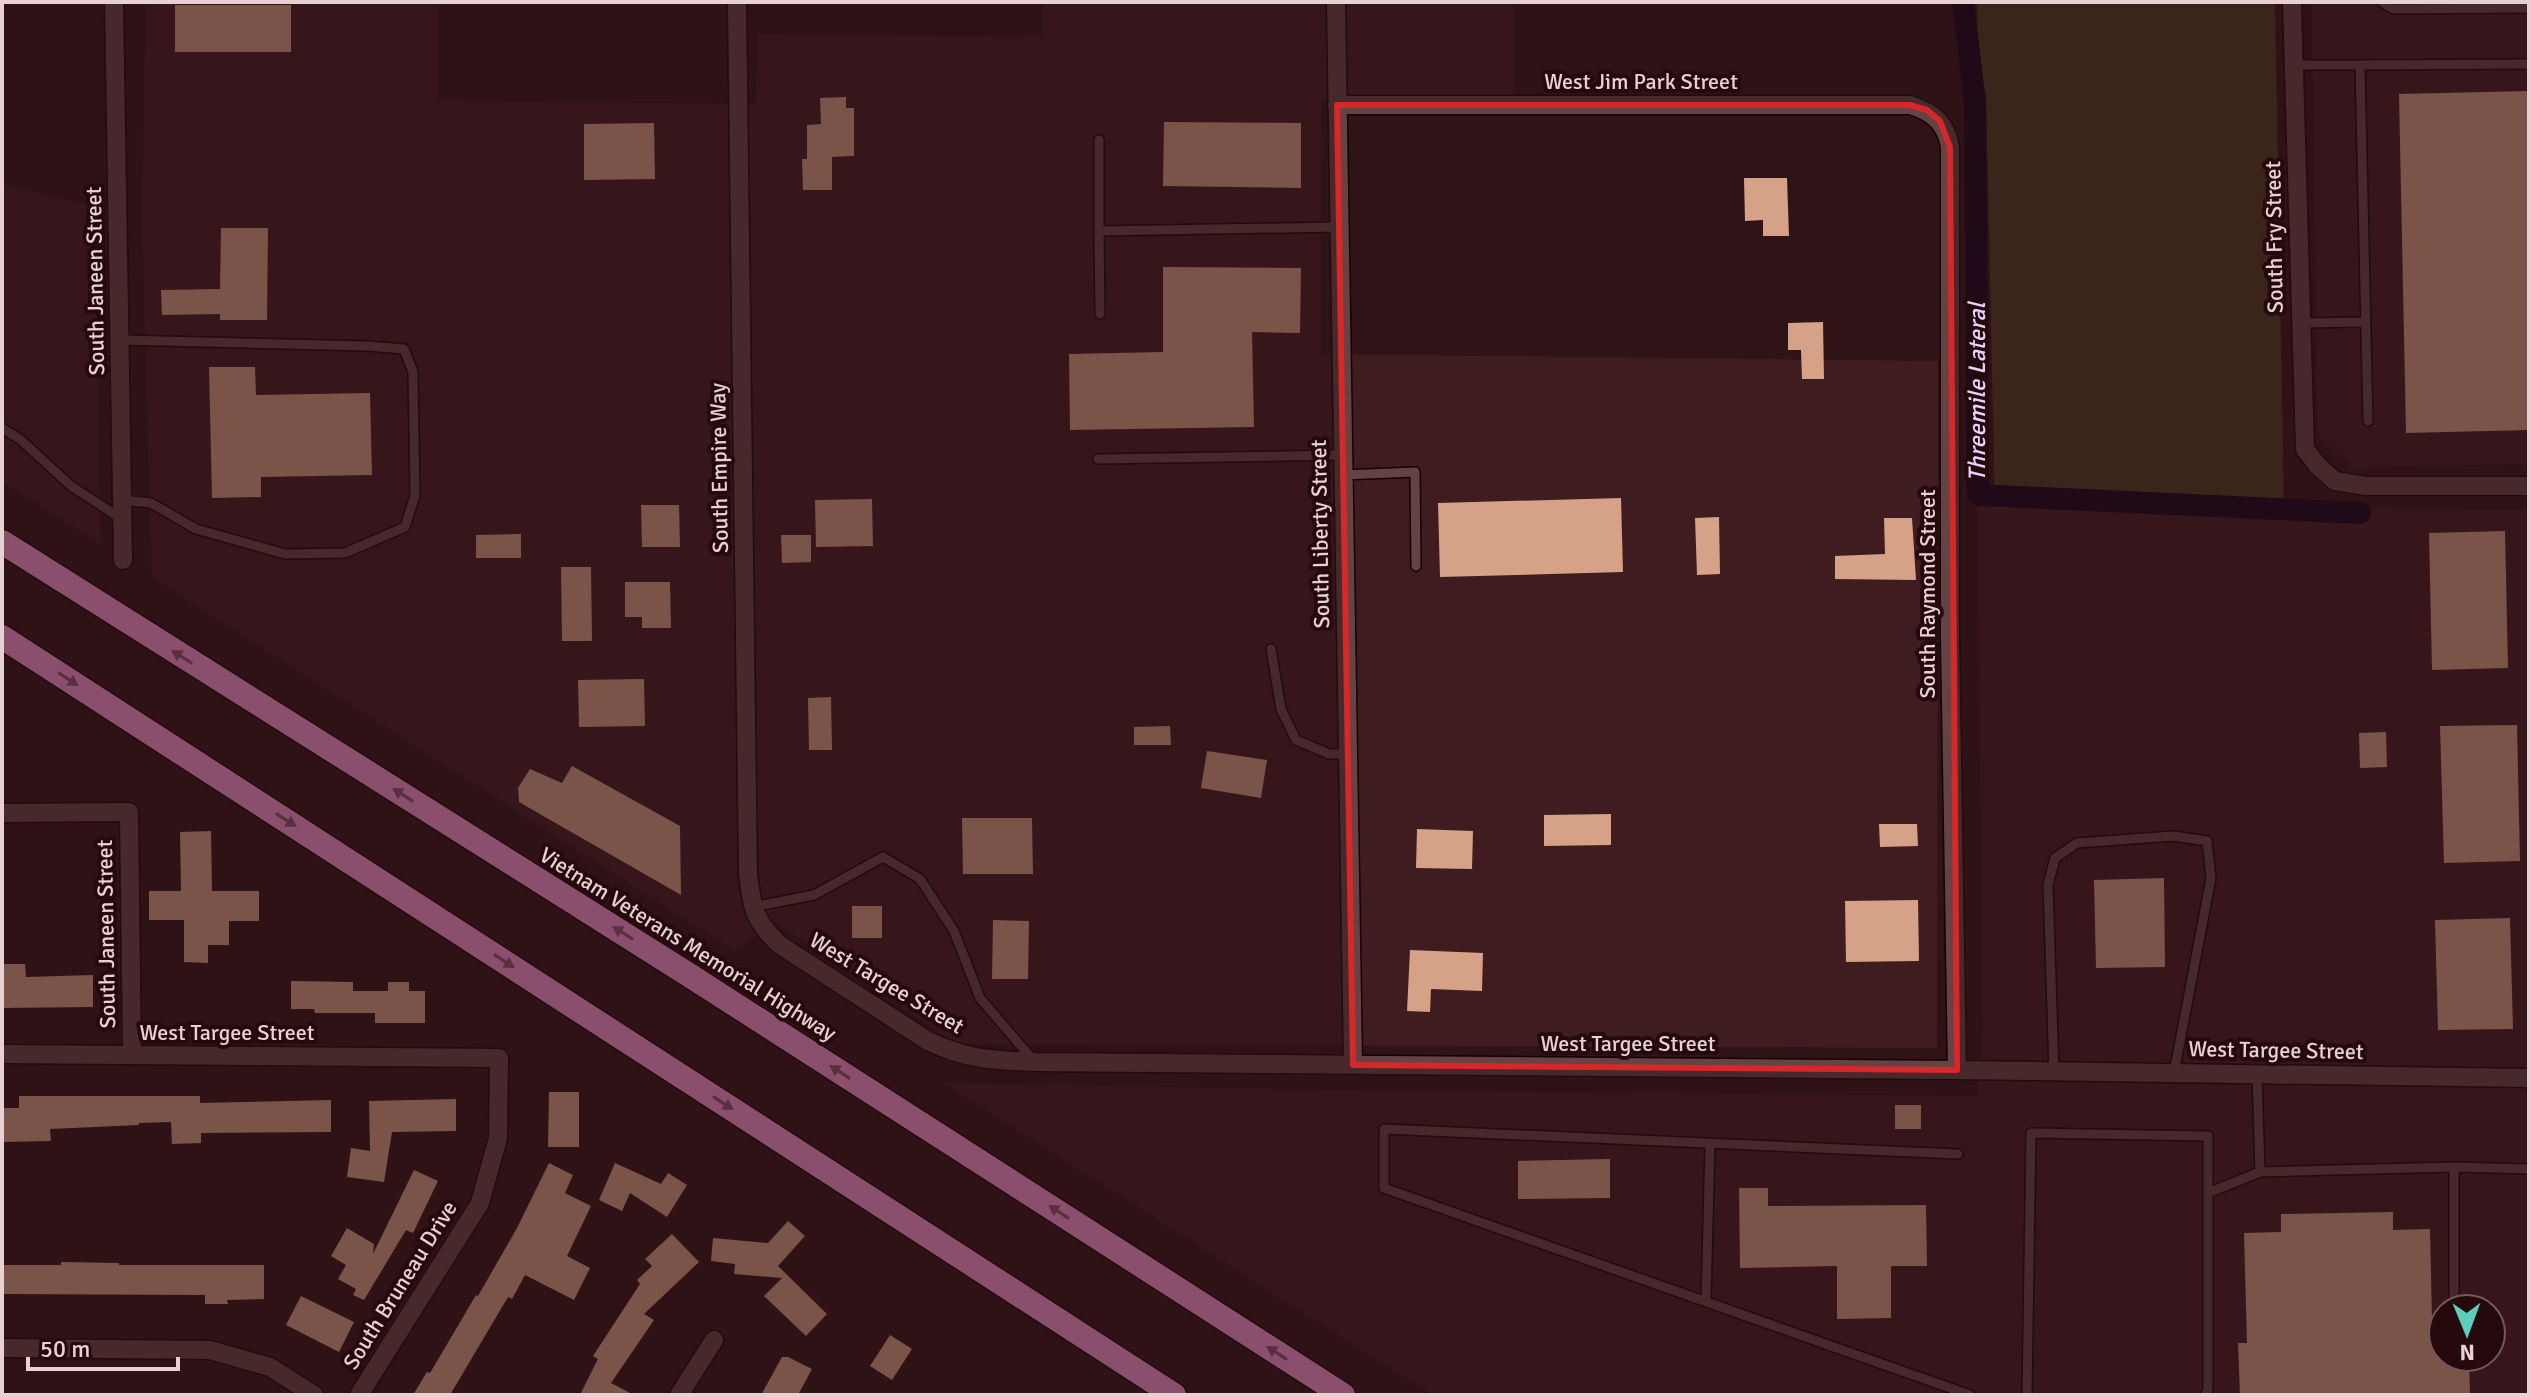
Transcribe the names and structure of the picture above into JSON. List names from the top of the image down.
{
  "streets": {
    "highway": ["Vietnam Veterans Memorial Highway"],
    "street": [
      "West Jim Park Street",
      "South Fry Street",
      "South Janeen Street",
      "South Empire Way",
      "South Liberty Street",
      "South Raymond Street",
      "West Targee Street",
      "South Bruneau Drive"
    ]
  },
  "crossings": [
    ["West Jim Park Street", "South Liberty Street"],
    ["West Jim Park Street", "South Raymond Street"],
    ["South Janeen Street", "West Targee Street"],
    ["South Empire Way", "West Targee Street"],
    ["South Liberty Street", "West Targee Street"],
    ["South Raymond Street", "West Targee Street"],
    ["West Targee Street", "South Bruneau Drive"]
  ],
  "water": ["Threemile Lateral"],
  "scale_bar": "50 m",
  "north": "bottom"
}
